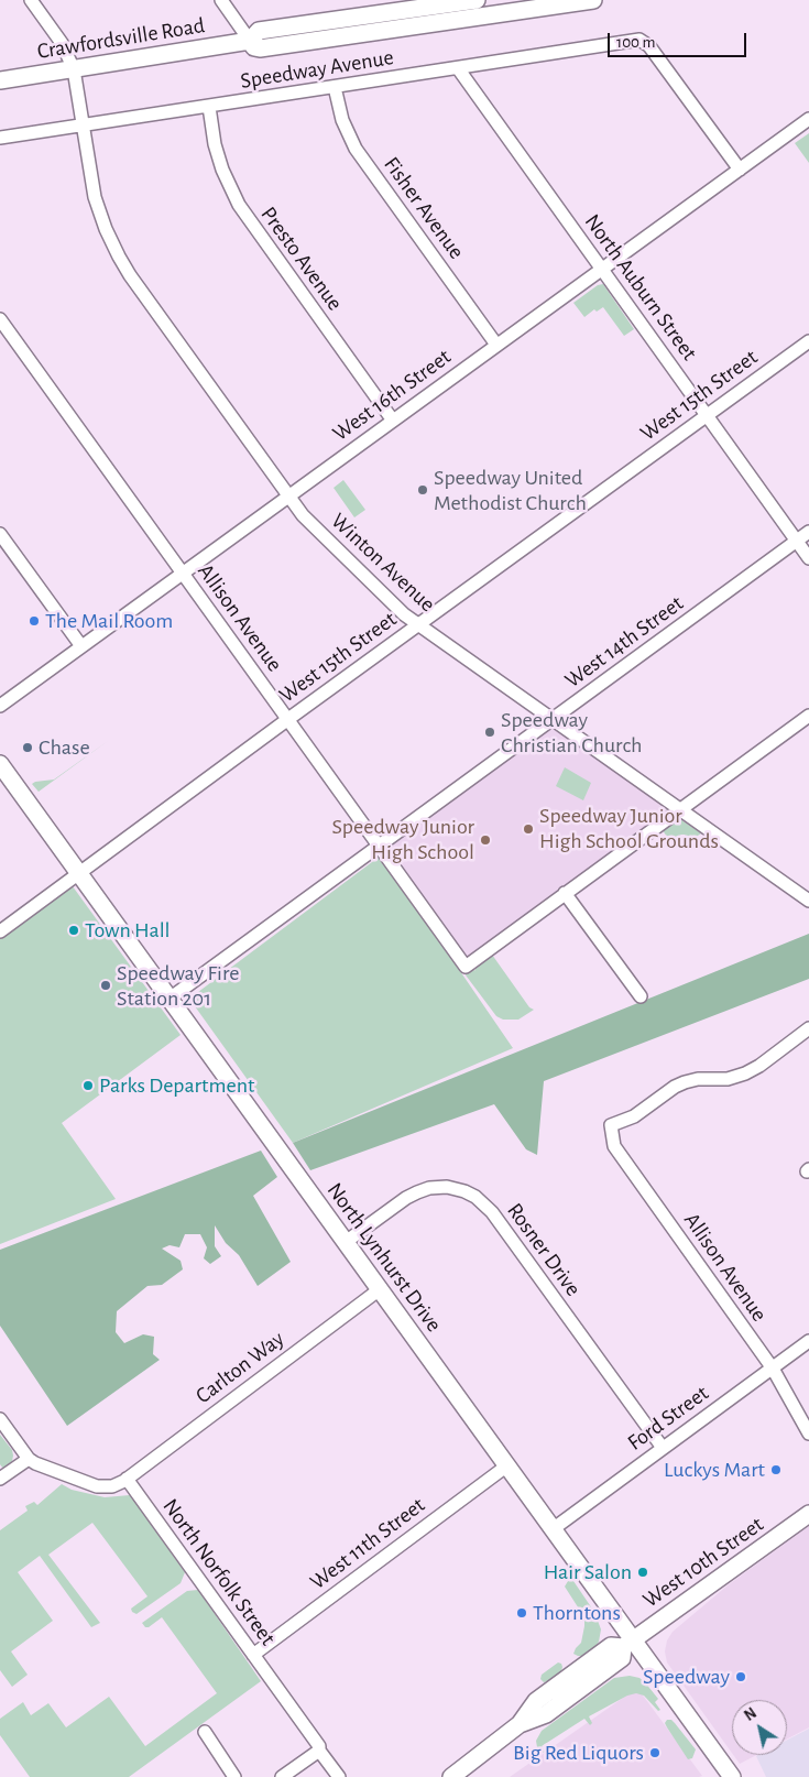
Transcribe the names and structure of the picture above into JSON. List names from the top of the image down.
{
  "streets": {
    "main road": ["Crawfordsville Road", "North Lynhurst Drive", "West 10th Street"],
    "street": [
      "Speedway Avenue",
      "Fisher Avenue",
      "Presto Avenue",
      "North Auburn Street",
      "West 16th Street",
      "West 15th Street",
      "Winton Avenue",
      "Allison Avenue",
      "West 14th Street",
      "Rosner Drive",
      "Carlton Way",
      "Ford Street",
      "West 11th Street",
      "North Norfolk Street"
    ]
  },
  "crossings": [
    ["Crawfordsville Road", "Winton Avenue"],
    ["Speedway Avenue", "Fisher Avenue"],
    ["Speedway Avenue", "Presto Avenue"],
    ["Speedway Avenue", "North Auburn Street"],
    ["Speedway Avenue", "West 16th Street"],
    ["Speedway Avenue", "Winton Avenue"],
    ["Fisher Avenue", "West 16th Street"],
    ["Presto Avenue", "West 16th Street"],
    ["North Auburn Street", "West 16th Street"],
    ["North Auburn Street", "West 15th Street"],
    ["North Auburn Street", "West 14th Street"],
    ["West 16th Street", "Winton Avenue"],
    ["West 16th Street", "Allison Avenue"],
    ["West 15th Street", "Winton Avenue"],
    ["West 15th Street", "Allison Avenue"],
    ["West 15th Street", "North Lynhurst Drive"],
    ["Winton Avenue", "West 14th Street"],
    ["Allison Avenue", "West 14th Street"],
    ["Allison Avenue", "Ford Street"],
    ["West 14th Street", "North Lynhurst Drive"],
    ["Rosner Drive", "North Lynhurst Drive"],
    ["Rosner Drive", "Ford Street"],
    ["North Lynhurst Drive", "Carlton Way"],
    ["North Lynhurst Drive", "Ford Street"],
    ["North Lynhurst Drive", "West 11th Street"],
    ["North Lynhurst Drive", "West 10th Street"],
    ["Carlton Way", "North Norfolk Street"],
    ["West 11th Street", "North Norfolk Street"]
  ],
  "places": [
    "Speedway United Methodist Church",
    "The Mail Room",
    "Speedway Christian Church",
    "Chase",
    "Speedway Junior High School Grounds",
    "Speedway Junior High School",
    "Town Hall",
    "Speedway Fire Station 201",
    "Parks Department",
    "Luckys Mart",
    "Hair Salon",
    "Thorntons",
    "Speedway",
    "Big Red Liquors"
  ],
  "scale_bar": "100 m",
  "north": "top left"
}
